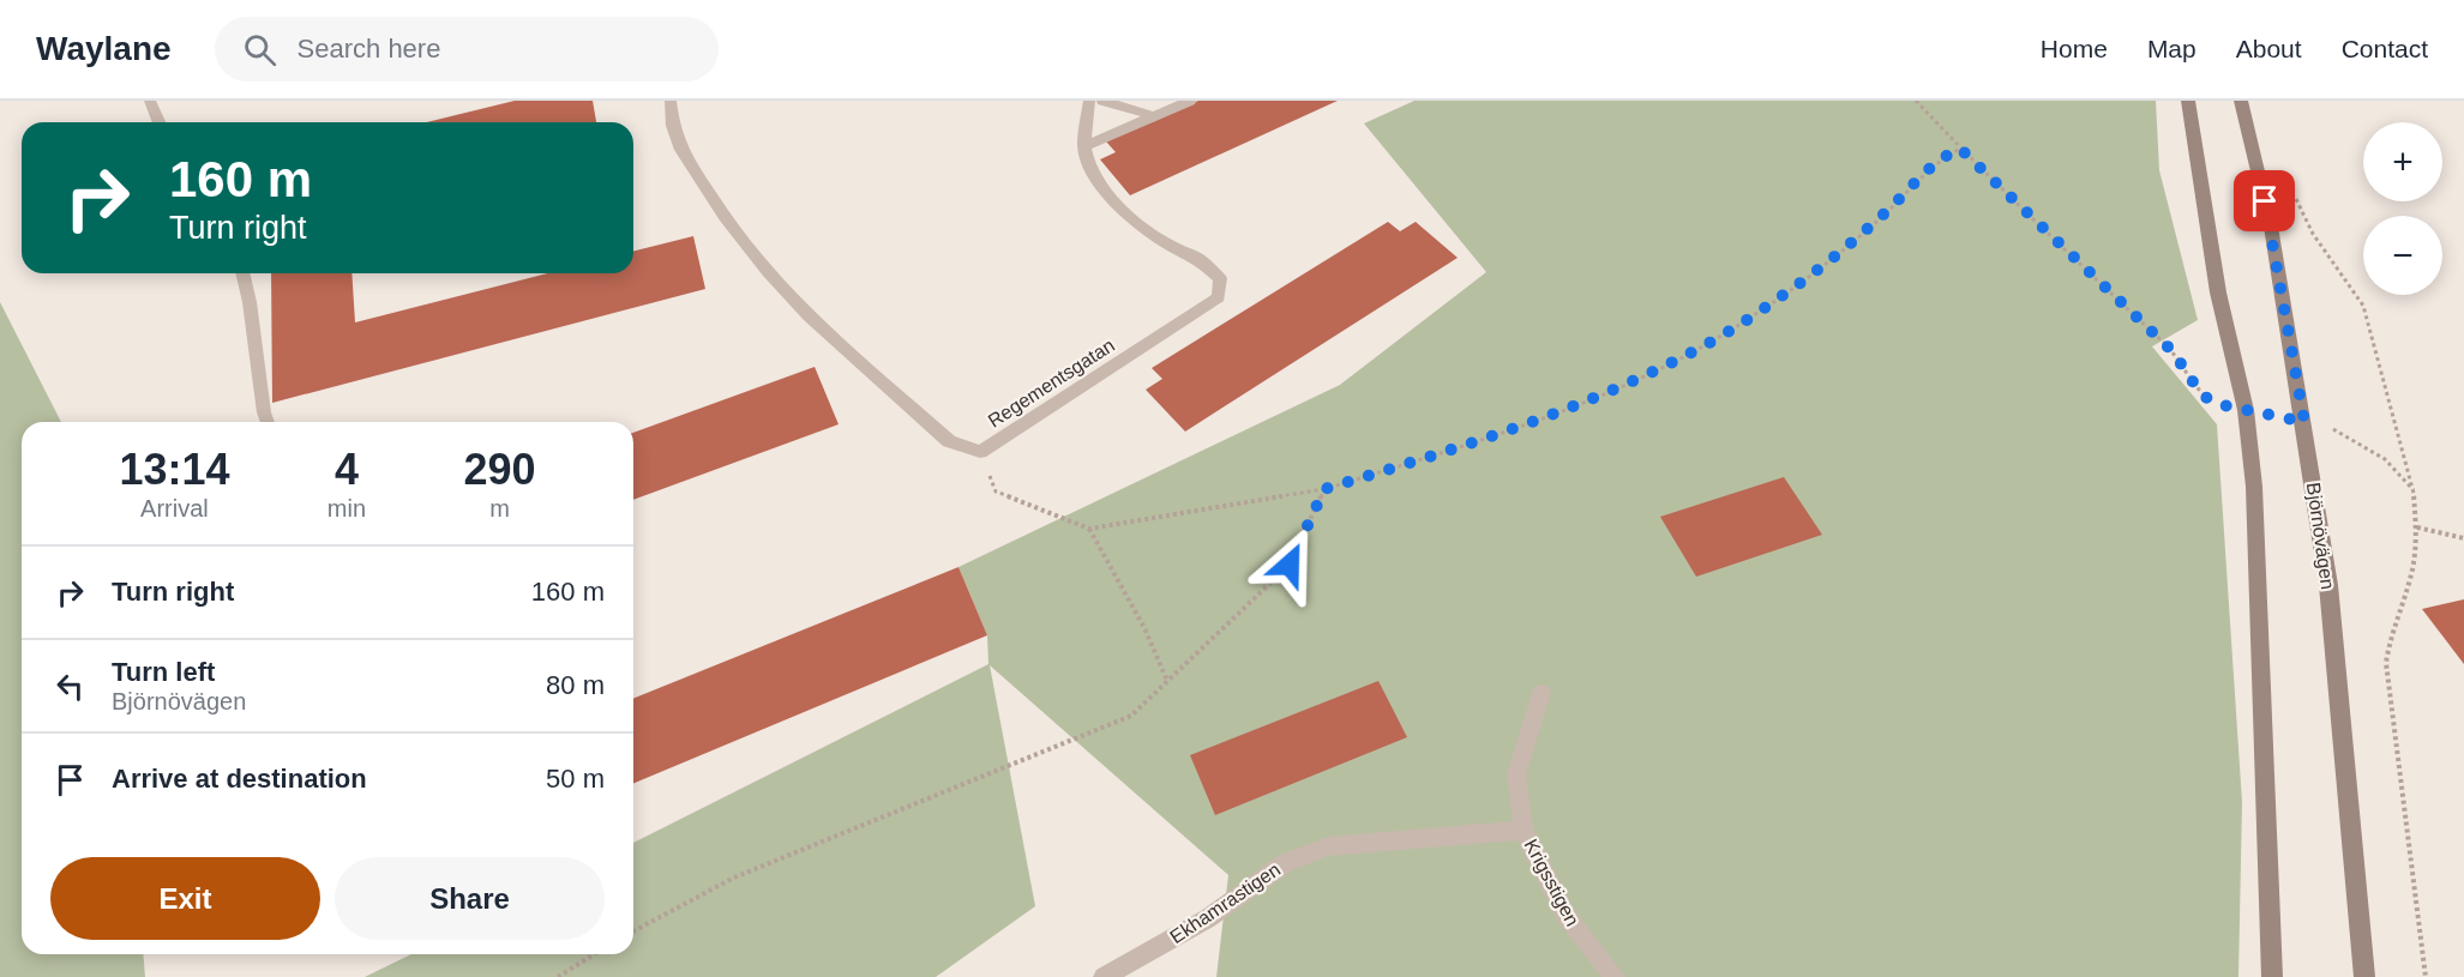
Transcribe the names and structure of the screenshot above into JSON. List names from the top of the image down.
{
  "streets": {
    "main road": ["Björnövägen"],
    "street": ["Krigsstigen", "Ekhamrastigen"],
    "lane": ["Regementsgatan"]
  },
  "crossings": [
    ["Krigsstigen", "Ekhamrastigen"]
  ],
  "page": {
    "header": "Waylane",
    "search": "Search here",
    "nav": [
      "Home",
      "Map",
      "About",
      "Contact"
    ],
    "map_buttons": ["+", "−"],
    "turn": ["160 m", "Turn right"],
    "eta": [
      "13:14",
      "Arrival",
      "4",
      "min",
      "290",
      "m"
    ],
    "list": [
      {
        "name": "Turn right",
        "value": "160 m"
      },
      {
        "name": "Turn left",
        "note": "Björnövägen",
        "value": "80 m"
      },
      {
        "name": "Arrive at destination",
        "value": "50 m"
      }
    ],
    "buttons": ["Exit", "Share"]
  }
}
